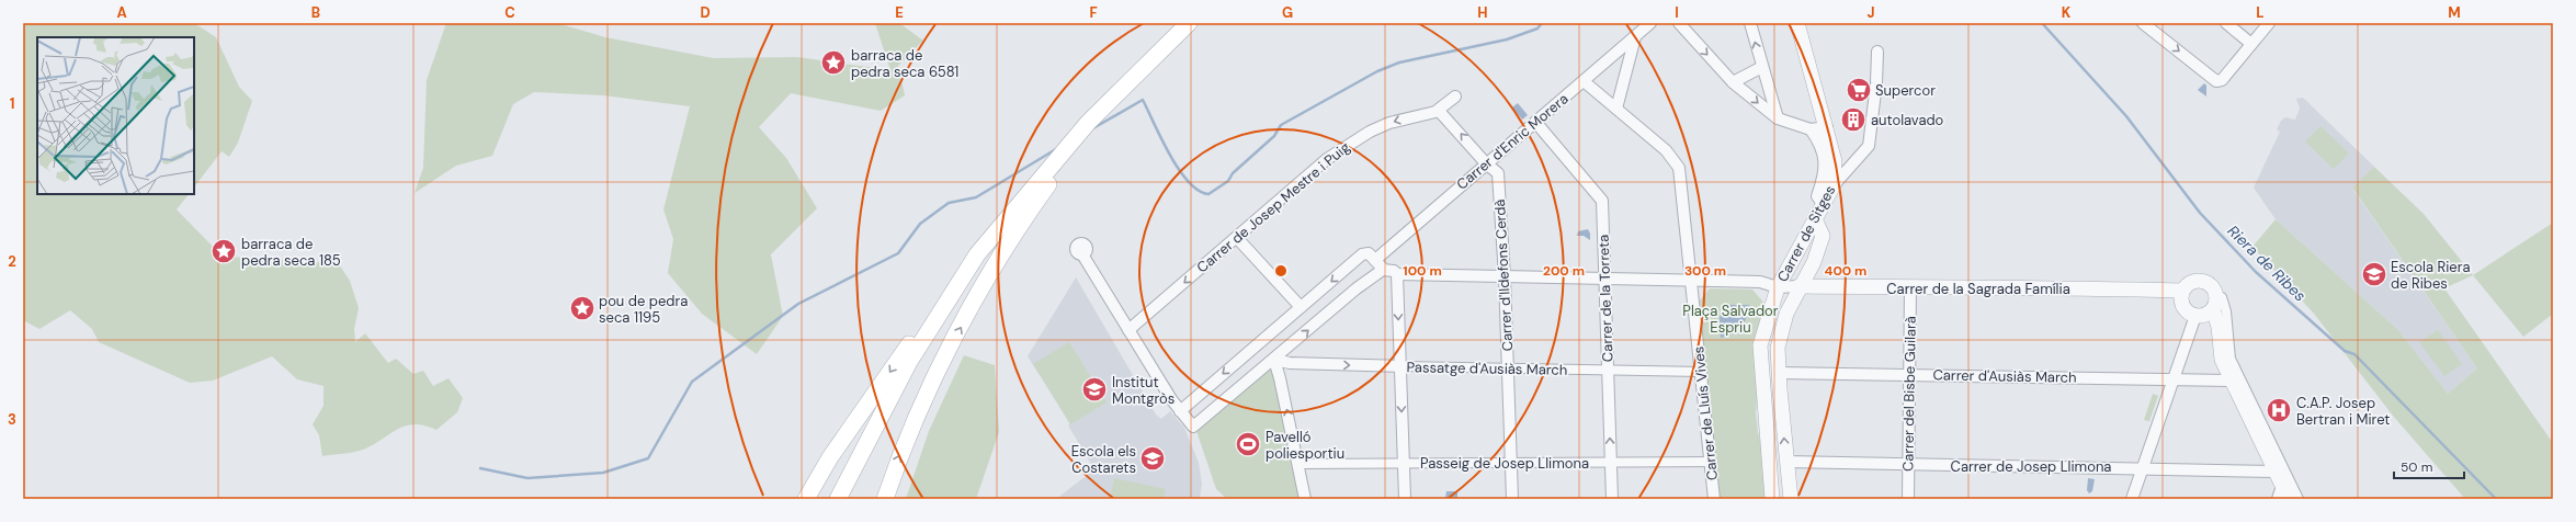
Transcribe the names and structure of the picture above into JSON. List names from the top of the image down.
{
  "streets": {
    "street": [
      "Carrer d'Enric Morera",
      "Carrer de Josep Mestre i Puig",
      "Carrer de Sitges",
      "Carrer d'Ildefons Cerdà",
      "Carrer de la Sagrada Família",
      "Carrer de la Torreta",
      "Passatge d'Ausiàs March",
      "Carrer d'Ausiàs March",
      "Carrer del Bisbe Guilarà",
      "Carrer de Lluís Vives",
      "Passeig de Josep Llimona",
      "Carrer de Josep Llimona"
    ]
  },
  "crossings": [
    ["Carrer d'Enric Morera", "Carrer d'Ildefons Cerdà"],
    ["Carrer d'Enric Morera", "Carrer de la Torreta"],
    ["Carrer d'Enric Morera", "Carrer de Lluís Vives"],
    ["Carrer de Josep Mestre i Puig", "Carrer d'Ildefons Cerdà"],
    ["Carrer de Sitges", "Carrer de la Sagrada Família"],
    ["Carrer d'Ildefons Cerdà", "Carrer de la Sagrada Família"],
    ["Carrer d'Ildefons Cerdà", "Passatge d'Ausiàs March"],
    ["Carrer d'Ildefons Cerdà", "Passeig de Josep Llimona"],
    ["Carrer de la Sagrada Família", "Carrer de la Torreta"],
    ["Carrer de la Sagrada Família", "Carrer del Bisbe Guilarà"],
    ["Carrer de la Sagrada Família", "Carrer de Lluís Vives"],
    ["Carrer de la Torreta", "Passatge d'Ausiàs March"],
    ["Carrer de la Torreta", "Passeig de Josep Llimona"],
    ["Passatge d'Ausiàs March", "Carrer de Lluís Vives"],
    ["Carrer d'Ausiàs March", "Carrer del Bisbe Guilarà"],
    ["Carrer del Bisbe Guilarà", "Carrer de Josep Llimona"],
    ["Carrer de Lluís Vives", "Passeig de Josep Llimona"]
  ],
  "water": ["Riera de Ribes"],
  "parks": ["Plaça Salvador Espriu"],
  "places": {
    "place": ["barraca de pedra seca 6581", "barraca de pedra seca 185", "pou de pedra seca 1195"],
    "supermarket": ["Supercor"],
    "building": ["autolavado"],
    "school or university": ["Escola Riera de Ribes", "Institut Montgròs", "Escola els Costarets"],
    "hospital": ["C.A.P. Josep Bertran i Miret"],
    "sports": ["Pavelló poliesportiu"]
  },
  "scale_bar": "50 m",
  "grid": {
    "columns": [
      "A",
      "B",
      "C",
      "D",
      "E",
      "F",
      "G",
      "H",
      "I",
      "J",
      "K",
      "L",
      "M"
    ],
    "rows": ["1", "2", "3"]
  },
  "rings": [
    "100 m",
    "200 m",
    "300 m",
    "400 m"
  ]
}
